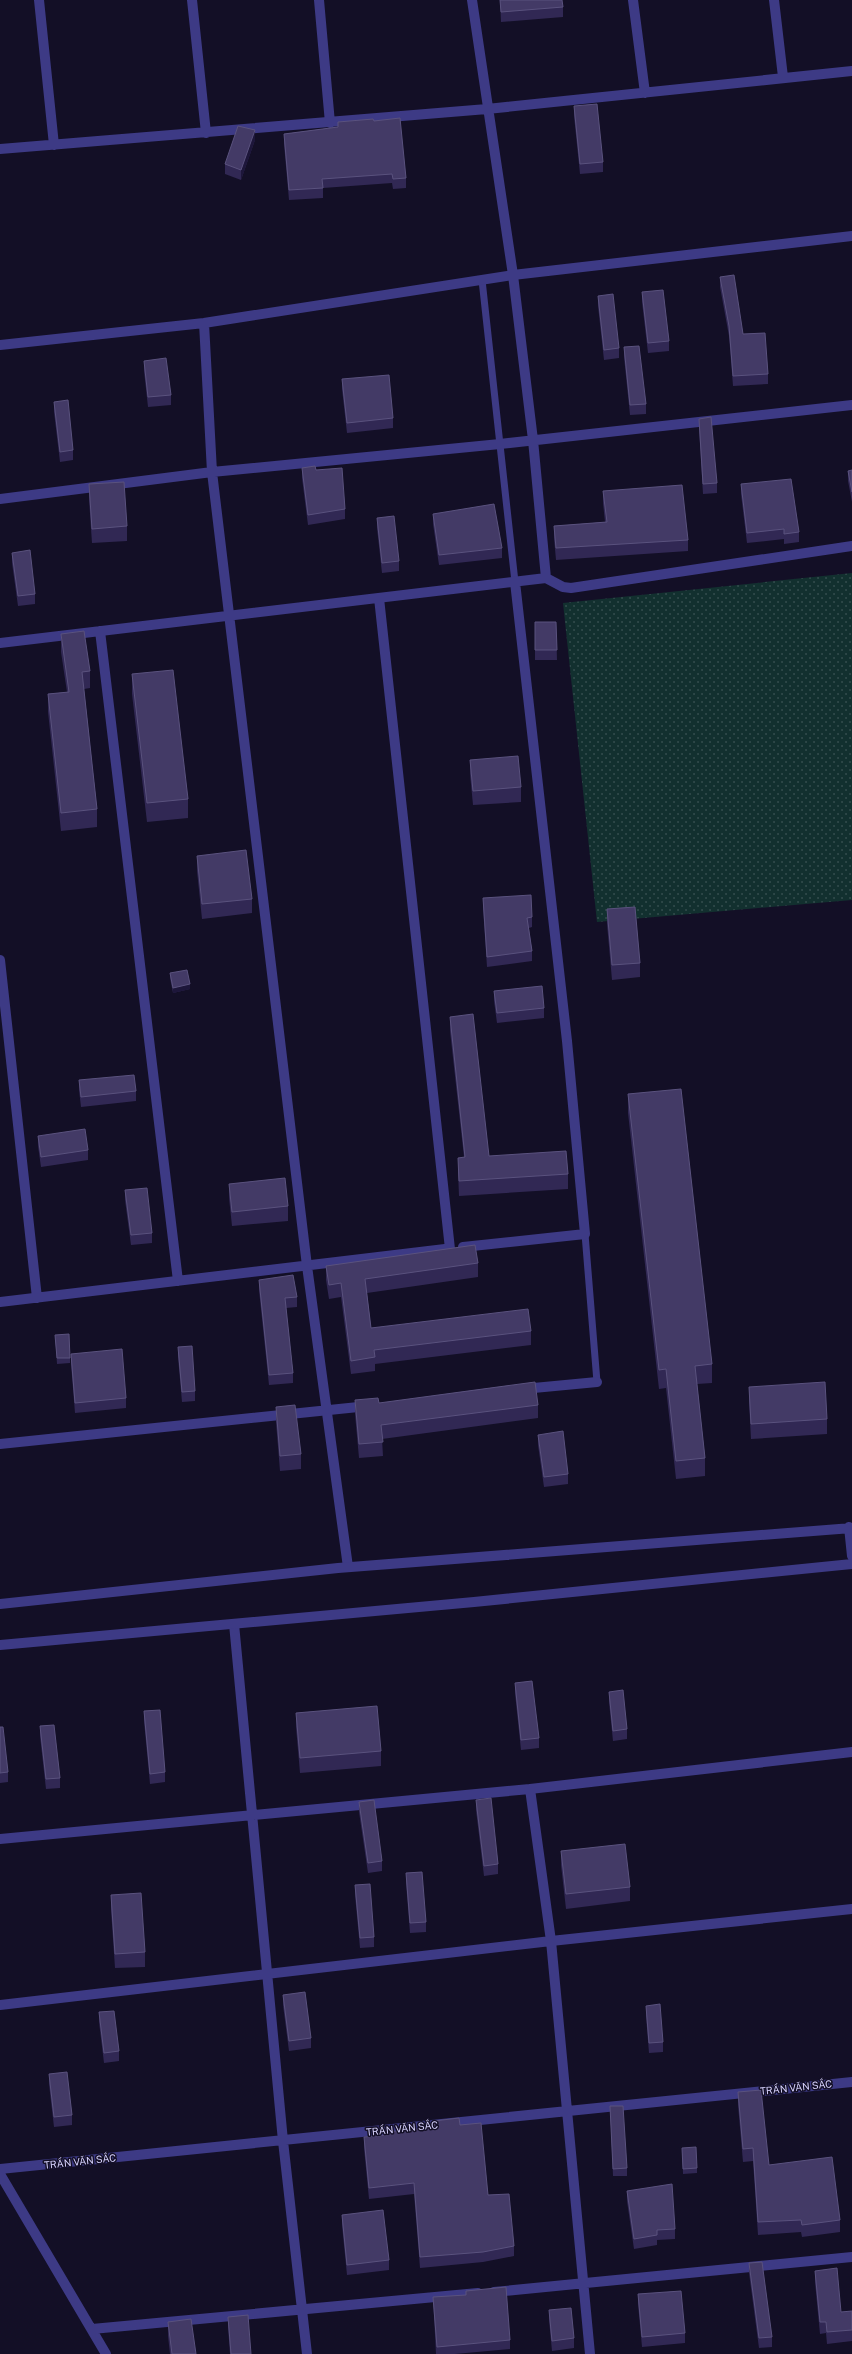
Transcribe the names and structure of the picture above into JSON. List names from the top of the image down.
{
  "streets": {
    "street": ["TRẦN VĂN SẮC"]
  }
}
